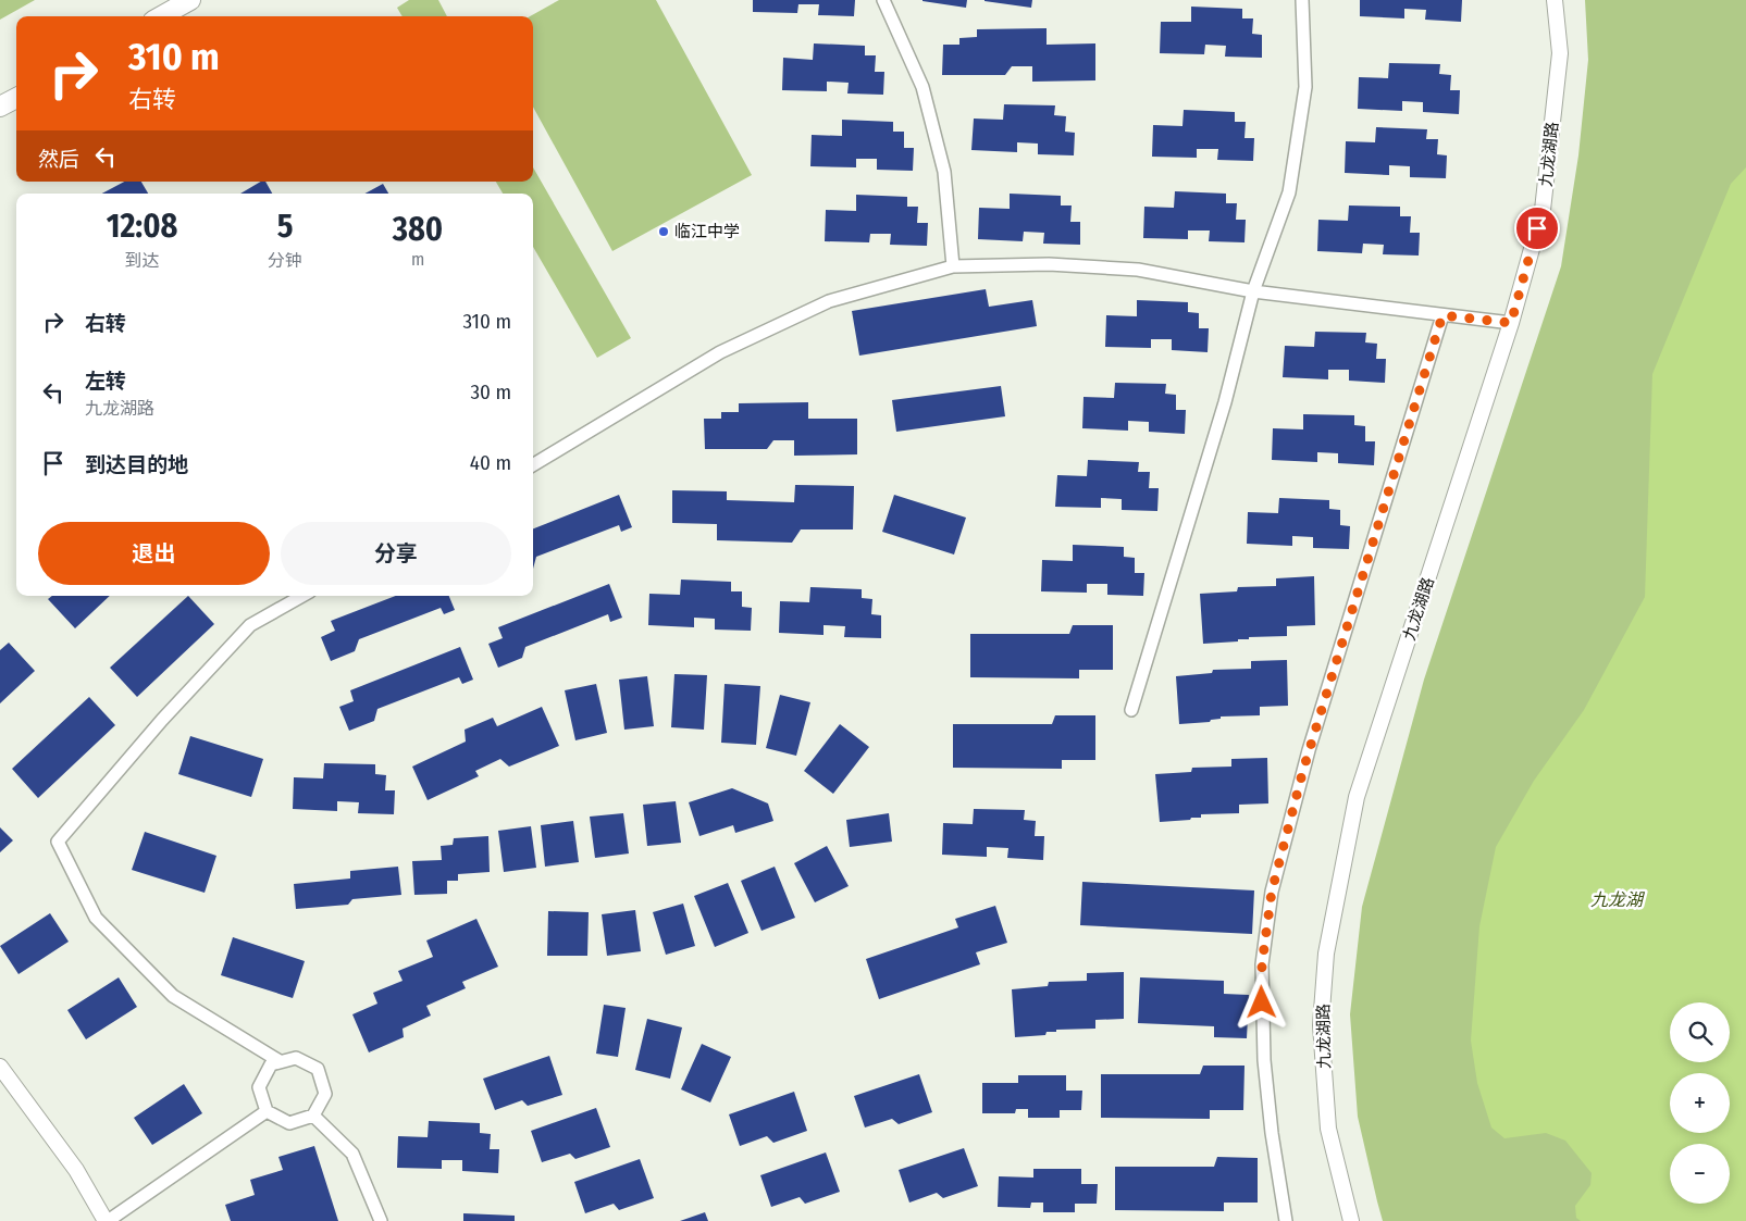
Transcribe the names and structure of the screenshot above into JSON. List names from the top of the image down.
{
  "streets": {
    "street": ["九龙湖路"]
  },
  "water": ["九龙湖"],
  "places": ["临江中学"],
  "page": {
    "turn": ["310 m", "右转"],
    "then": "然后",
    "eta": [
      "12:08",
      "到达",
      "5",
      "分钟",
      "380",
      "m"
    ],
    "list": [
      {
        "name": "右转",
        "value": "310 m"
      },
      {
        "name": "左转",
        "note": "九龙湖路",
        "value": "30 m"
      },
      {
        "name": "到达目的地",
        "value": "40 m"
      }
    ],
    "buttons": ["退出", "分享"],
    "map_buttons": ["+", "−"]
  }
}
